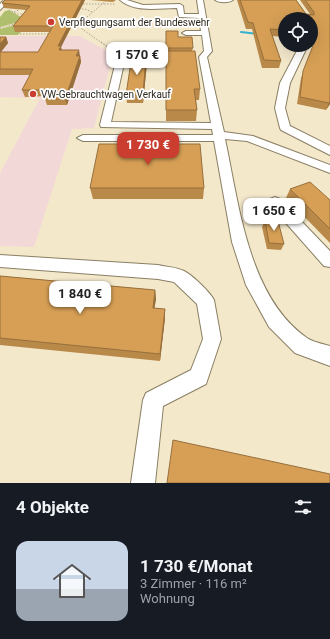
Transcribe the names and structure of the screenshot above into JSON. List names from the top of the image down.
{
  "places": ["Verpflegungsamt der Bundeswehr", "VW-Gebrauchtwagen Verkauf"],
  "page": {
    "price": [
      "1 570 €",
      "1 730 €",
      "1 650 €",
      "1 840 €"
    ],
    "heading": "4 Objekte",
    "list": [
      {
        "name": "1 730 €/Monat",
        "note": "3 Zimmer · 116 m² · Wohnung"
      }
    ]
  }
}
